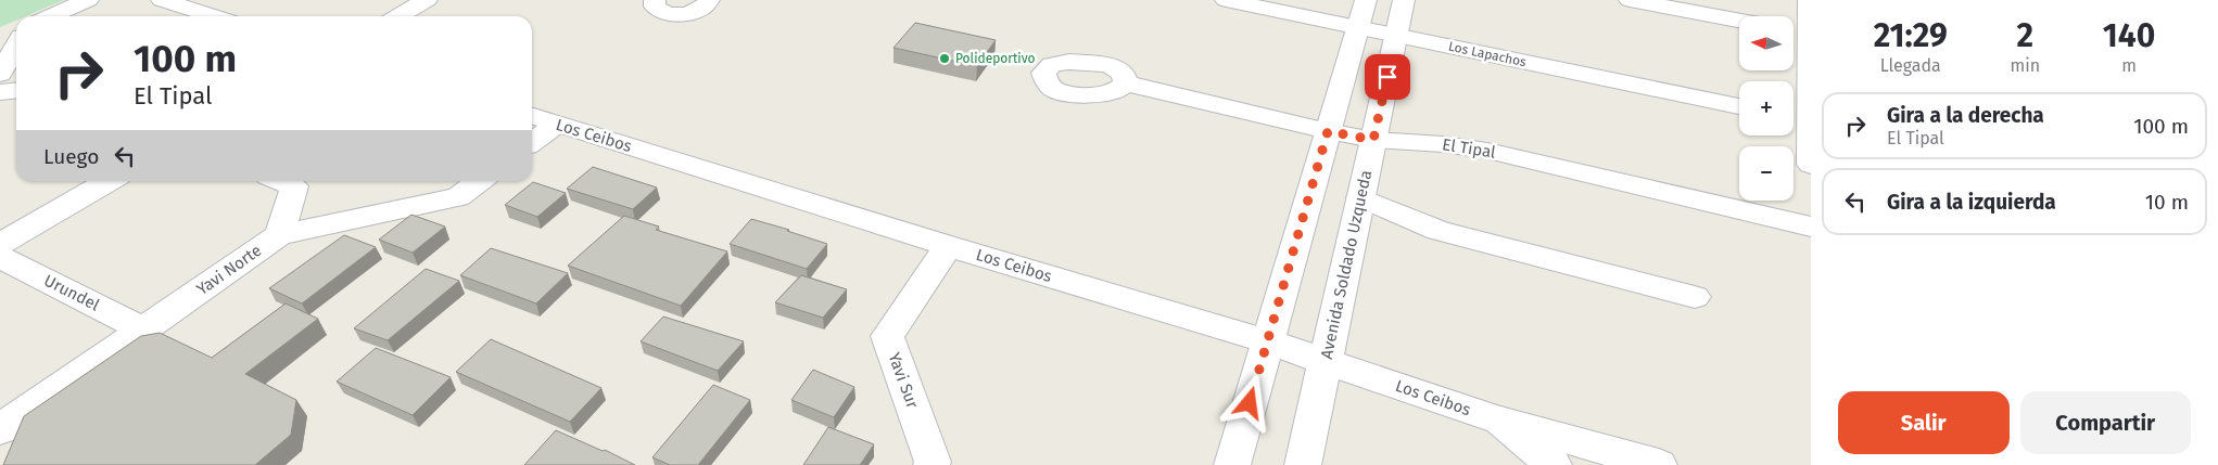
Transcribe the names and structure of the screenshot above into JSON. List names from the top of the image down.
{
  "streets": {
    "street": [
      "Los Lapachos",
      "Los Ceibos",
      "El Tipal",
      "Avenida Soldado Uzqueda",
      "Yavi Norte",
      "Urundel",
      "Yavi Sur"
    ]
  },
  "crossings": [
    ["Los Lapachos", "Avenida Soldado Uzqueda"],
    ["Los Ceibos", "Avenida Soldado Uzqueda"],
    ["Los Ceibos", "Yavi Sur"],
    ["El Tipal", "Avenida Soldado Uzqueda"],
    ["Yavi Norte", "Urundel"]
  ],
  "places": ["Polideportivo"],
  "north": "left",
  "page": {
    "eta": [
      "21:29",
      "Llegada",
      "2",
      "min",
      "140",
      "m"
    ],
    "map_buttons": ["+", "−"],
    "turn": ["100 m", "El Tipal"],
    "list": [
      {
        "name": "Gira a la derecha",
        "note": "El Tipal",
        "value": "100 m"
      },
      {
        "name": "Gira a la izquierda",
        "value": "10 m"
      }
    ],
    "then": "Luego",
    "buttons": ["Salir", "Compartir"]
  }
}
